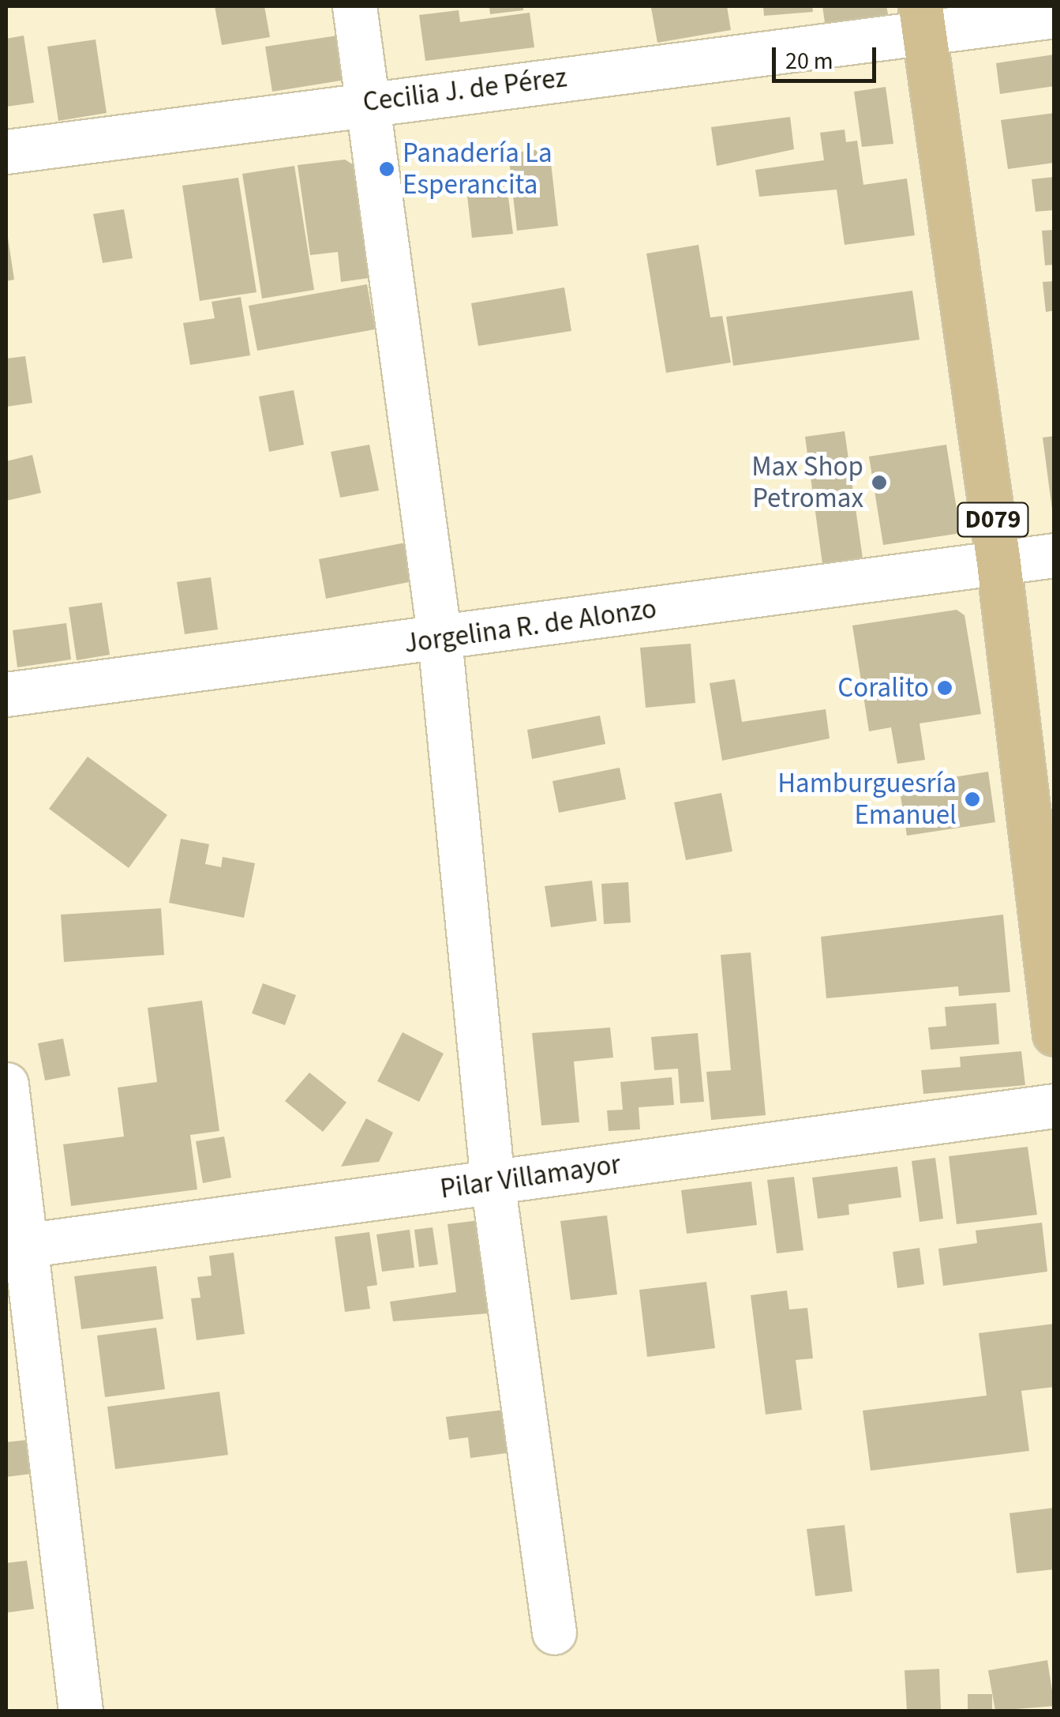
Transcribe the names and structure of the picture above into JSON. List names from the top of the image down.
{
  "streets": {
    "main road": ["D079"],
    "street": ["Cecilia J. de Pérez", "Jorgelina R. de Alonzo", "Pilar Villamayor"]
  },
  "crossings": [
    ["Cecilia J. de Pérez", "D079"],
    ["D079", "Jorgelina R. de Alonzo"]
  ],
  "places": [
    "Panadería La Esperancita",
    "Max Shop Petromax",
    "Coralito",
    "Hamburguesría Emanuel"
  ],
  "scale_bar": "20 m"
}
